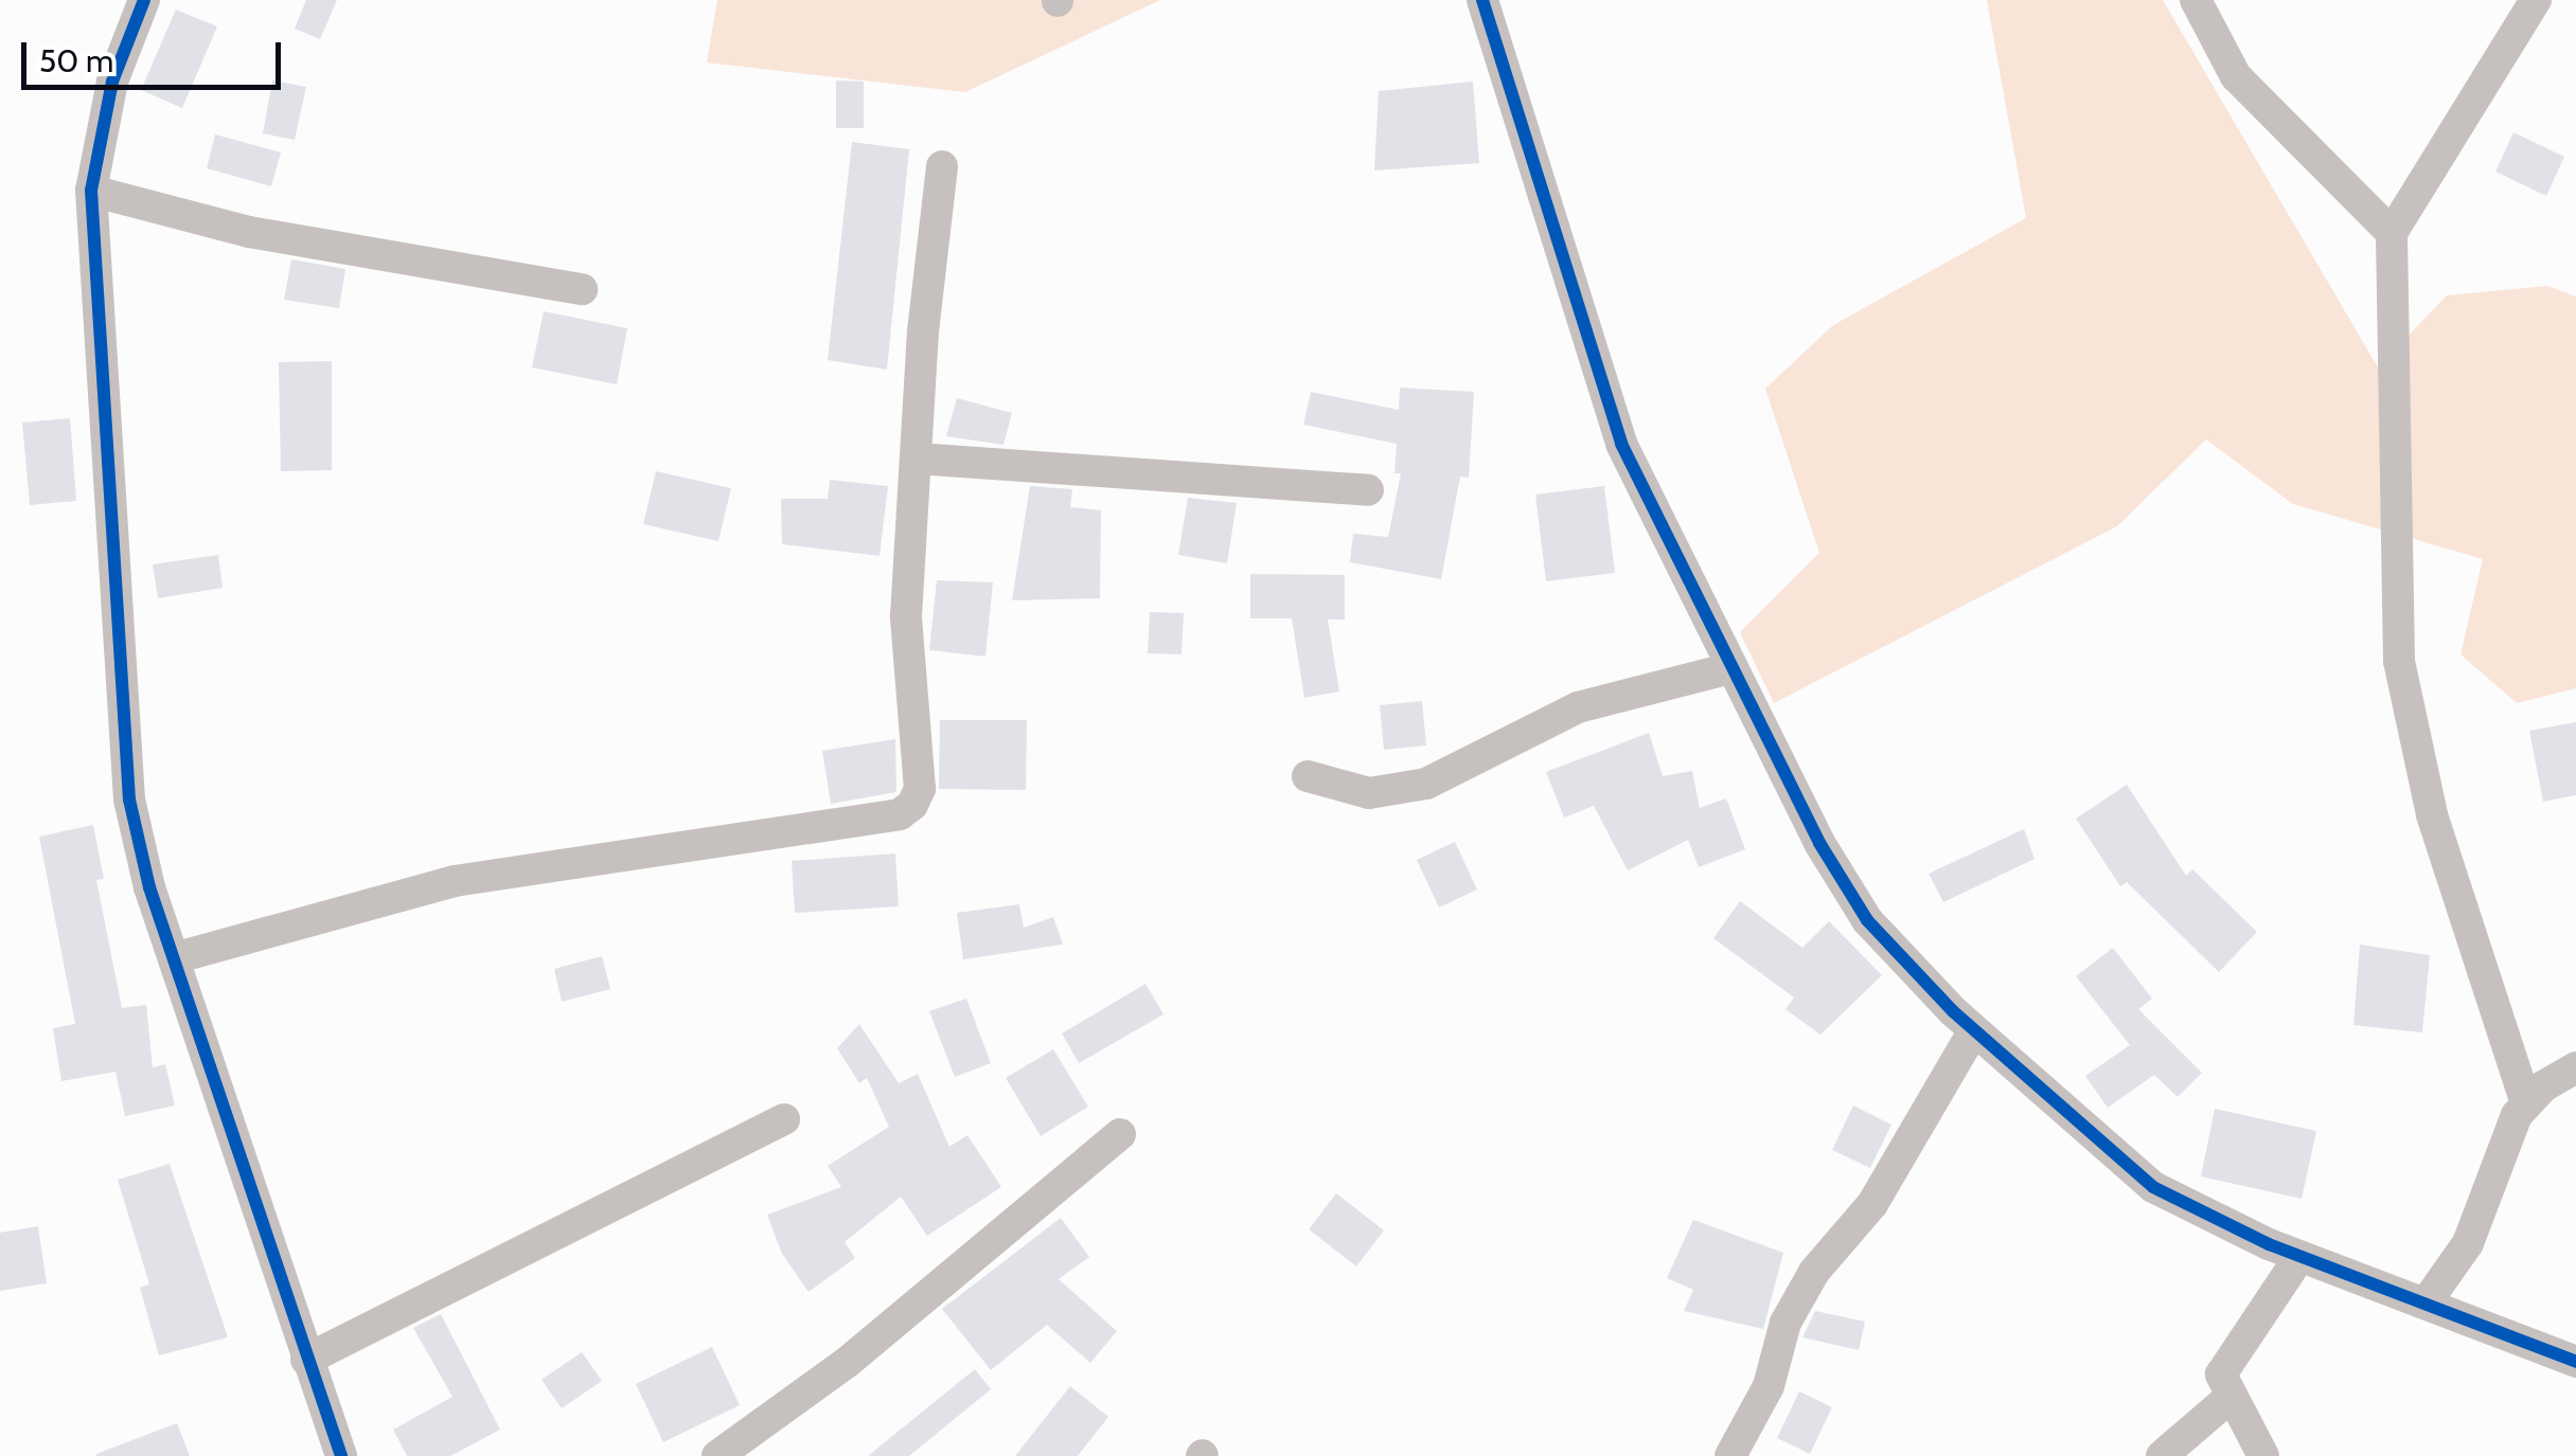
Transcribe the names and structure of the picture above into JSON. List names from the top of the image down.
{
  "scale_bar": "50 m"
}
